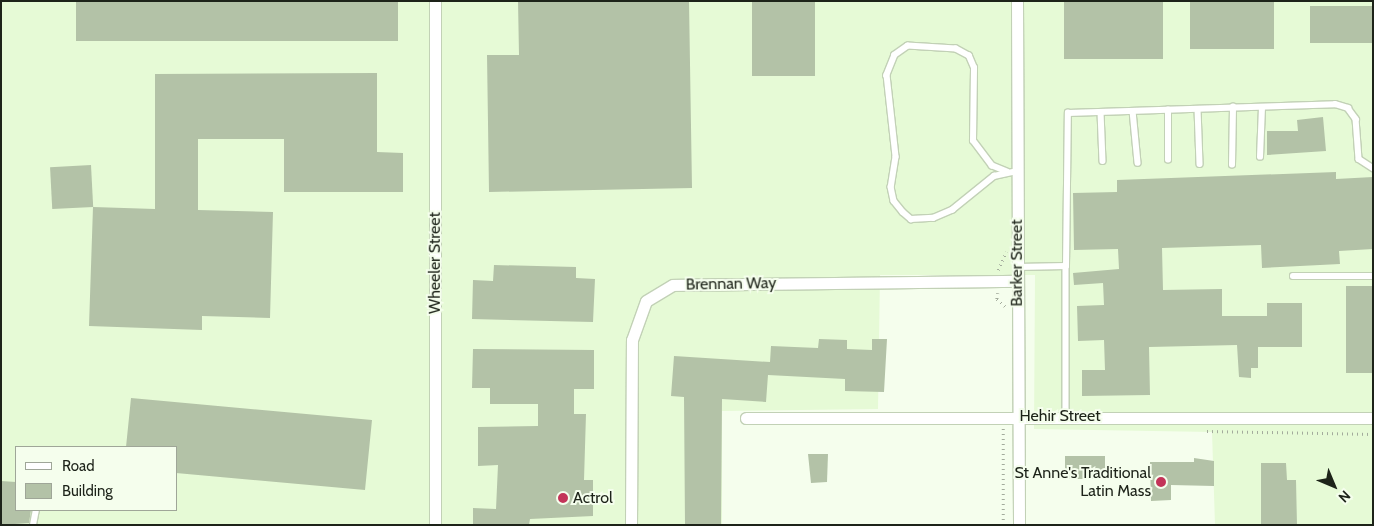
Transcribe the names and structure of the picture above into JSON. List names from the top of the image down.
{
  "streets": {
    "street": [
      "Wheeler Street",
      "Barker Street",
      "Brennan Way",
      "Hehir Street"
    ]
  },
  "crossings": [
    ["Barker Street", "Brennan Way"],
    ["Barker Street", "Hehir Street"]
  ],
  "places": ["St Anne's Traditional Latin Mass", "Actrol"],
  "legend": ["Road", "Building"],
  "north": "bottom right"
}
